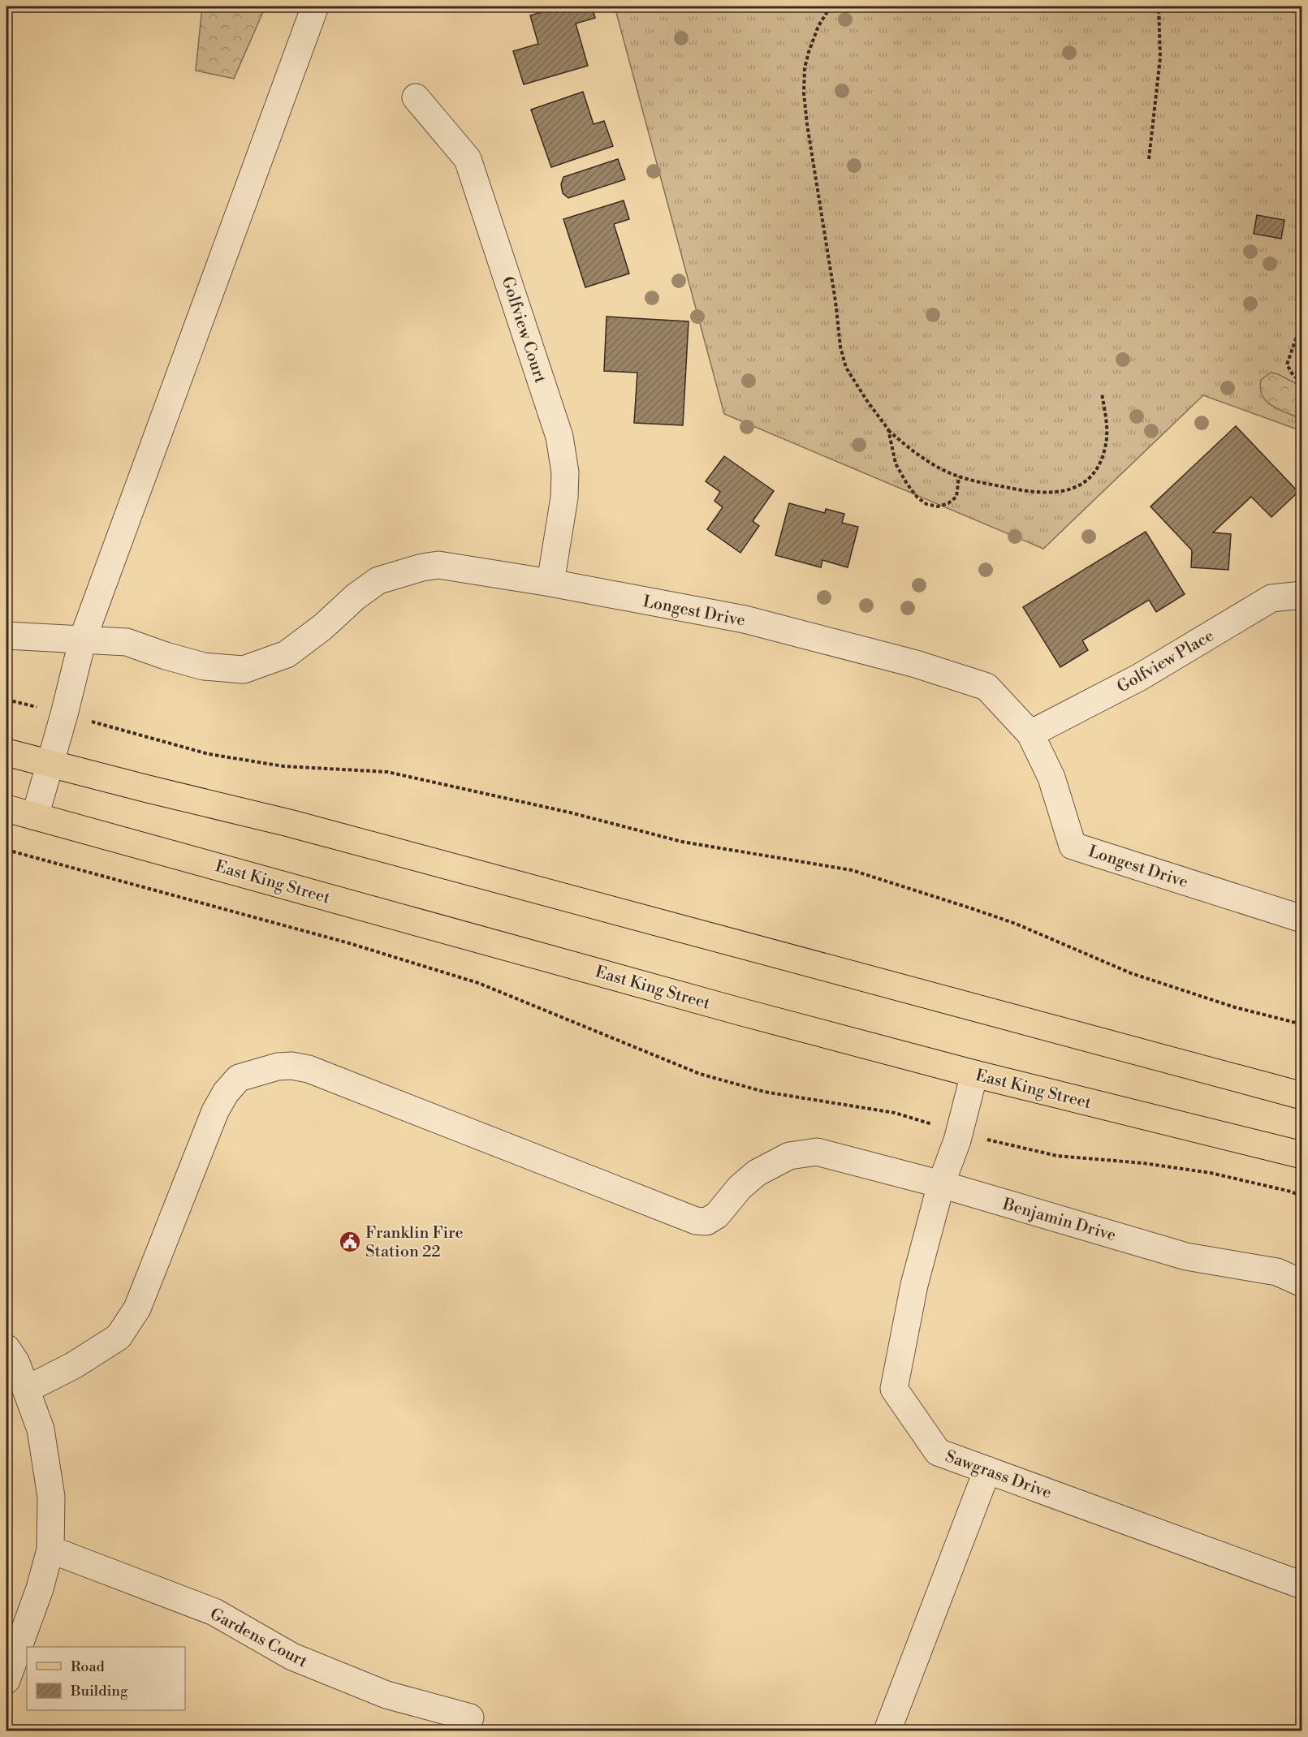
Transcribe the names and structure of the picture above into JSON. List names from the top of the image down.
{
  "streets": {
    "main road": ["East King Street"],
    "street": [
      "Golfview Court",
      "Longest Drive",
      "Golfview Place",
      "Benjamin Drive",
      "Sawgrass Drive",
      "Gardens Court"
    ]
  },
  "crossings": [
    ["Golfview Court", "Longest Drive"],
    ["Longest Drive", "Golfview Place"],
    ["Benjamin Drive", "Sawgrass Drive"]
  ],
  "places": {
    "public building": ["Franklin Fire Station 22"]
  },
  "legend": ["Road", "Building"]
}
